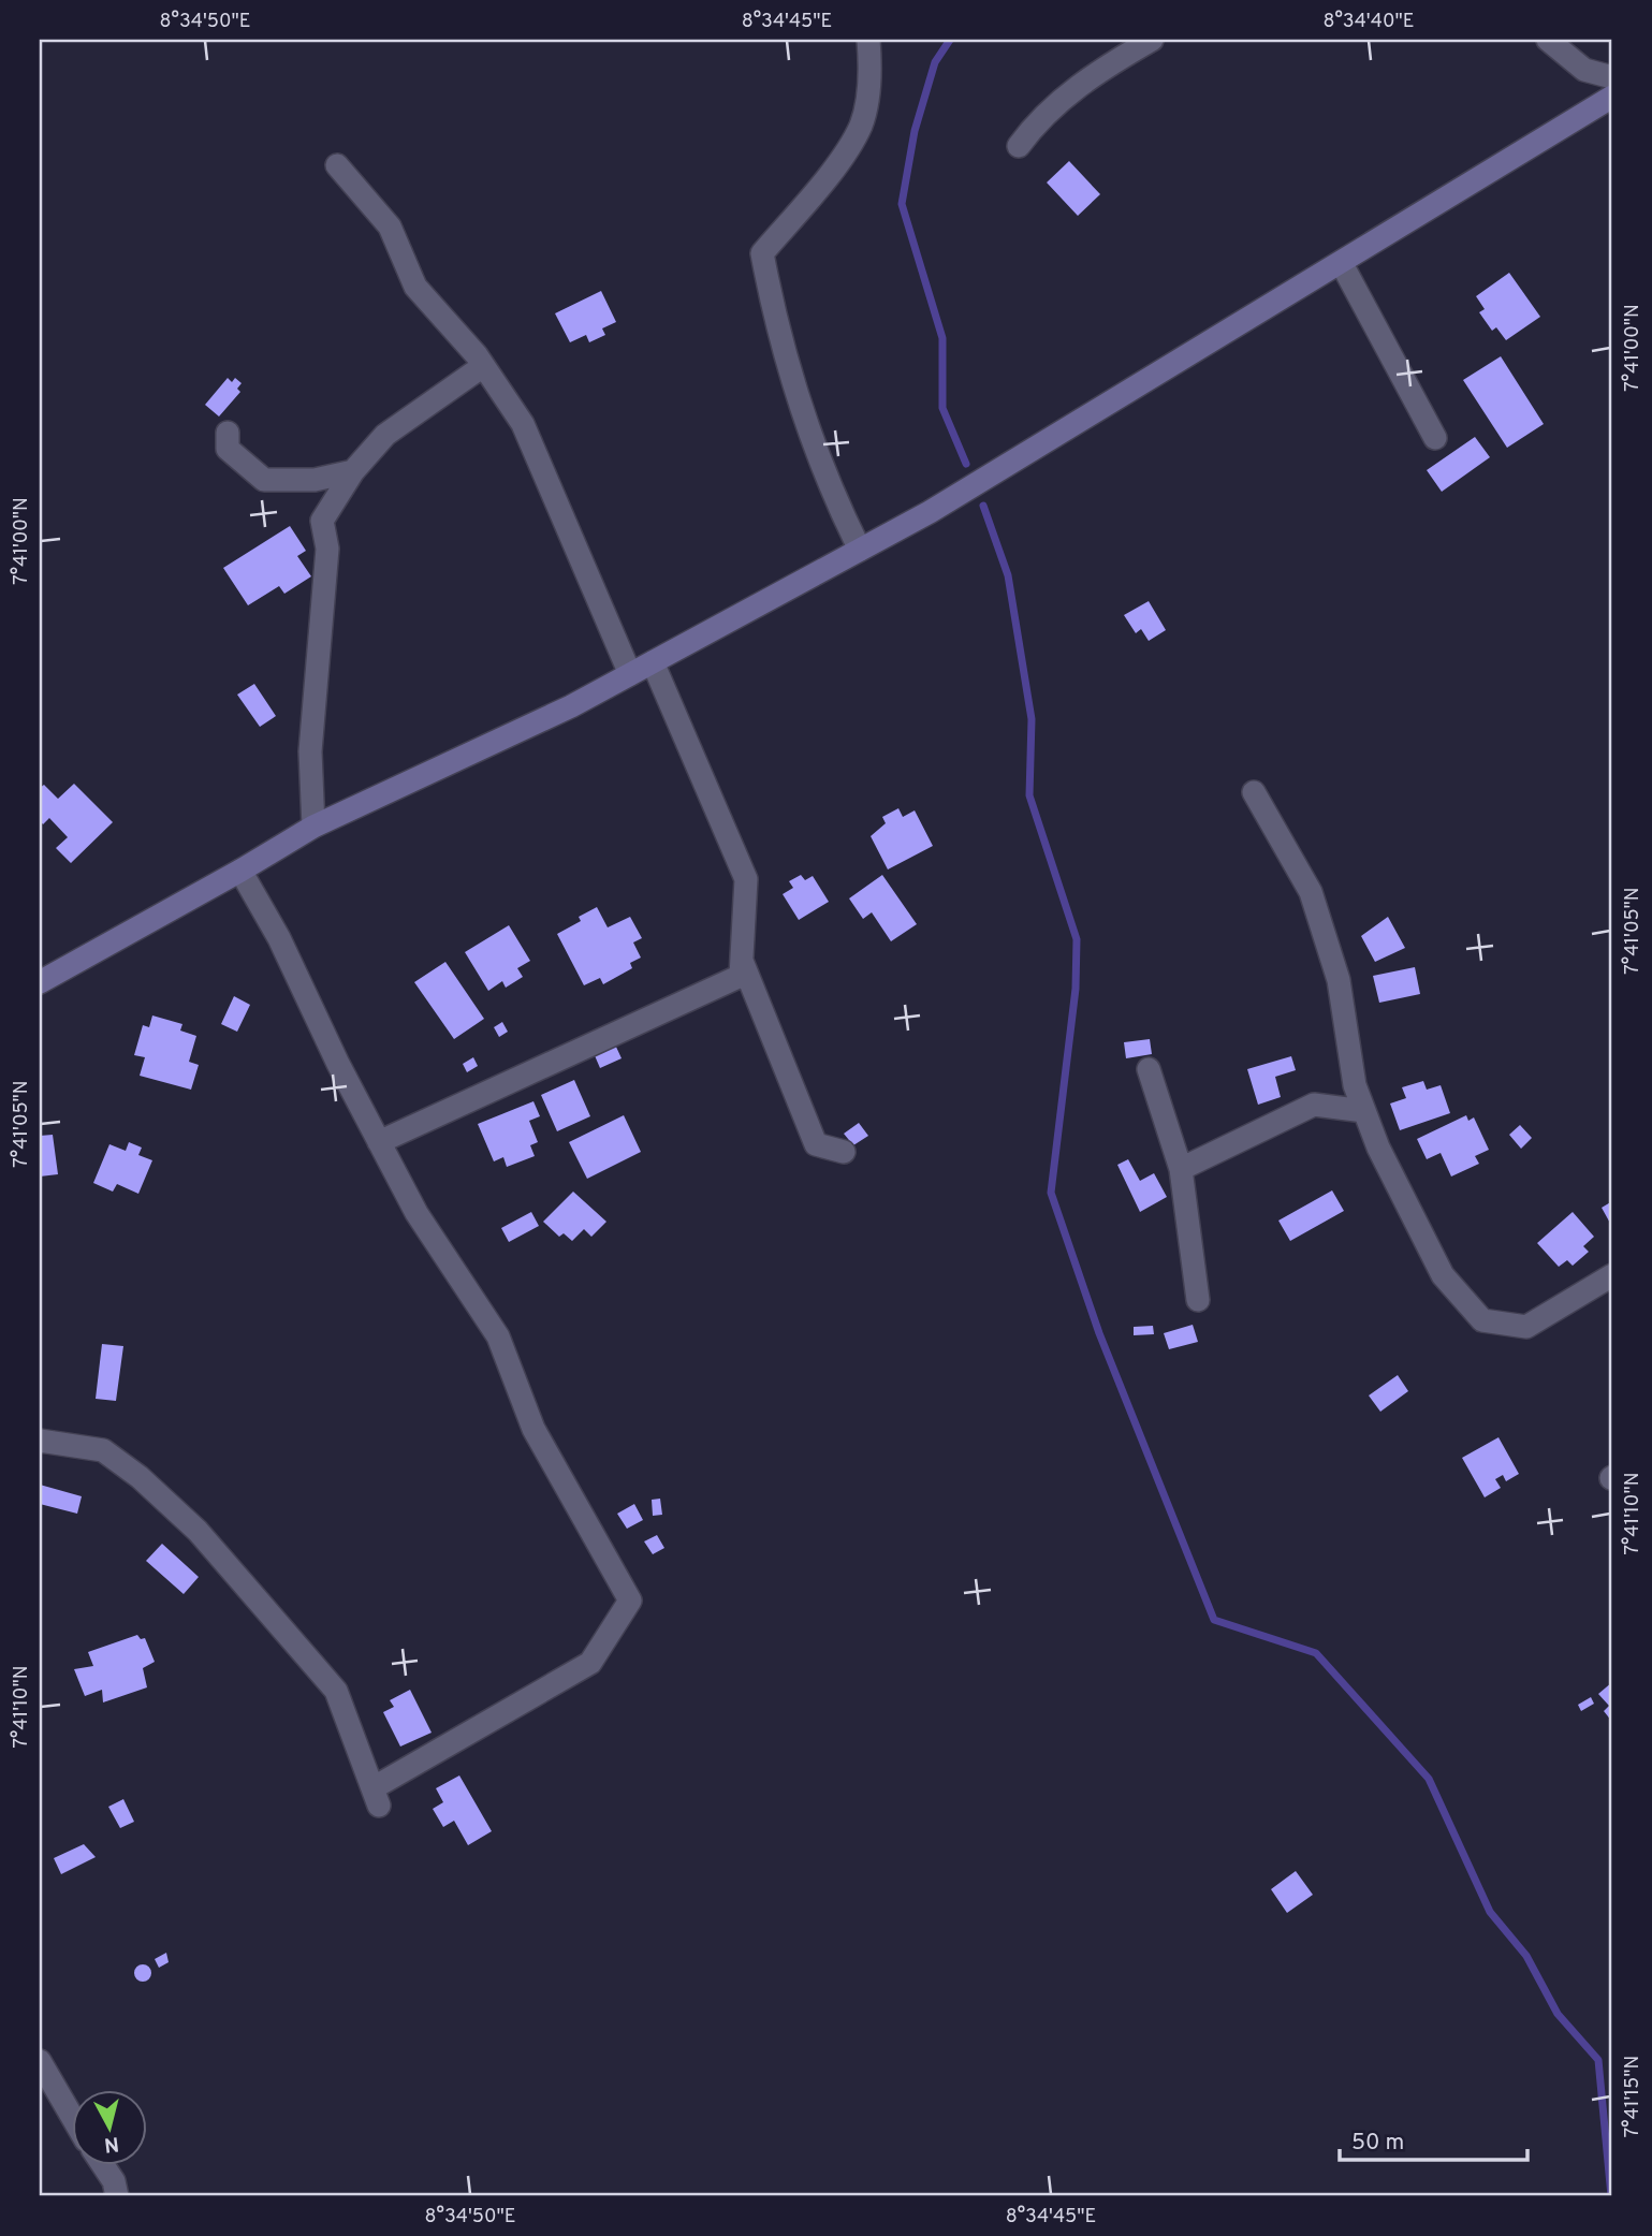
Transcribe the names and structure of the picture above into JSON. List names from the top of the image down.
{
  "scale_bar": "50 m",
  "north": "bottom",
  "coordinates": [
    "8°34'50\"E",
    "8°34'45\"E",
    "8°34'40\"E",
    "7°41'00\"N",
    "7°41'05\"N",
    "7°41'10\"N",
    "7°41'15\"N"
  ]
}
